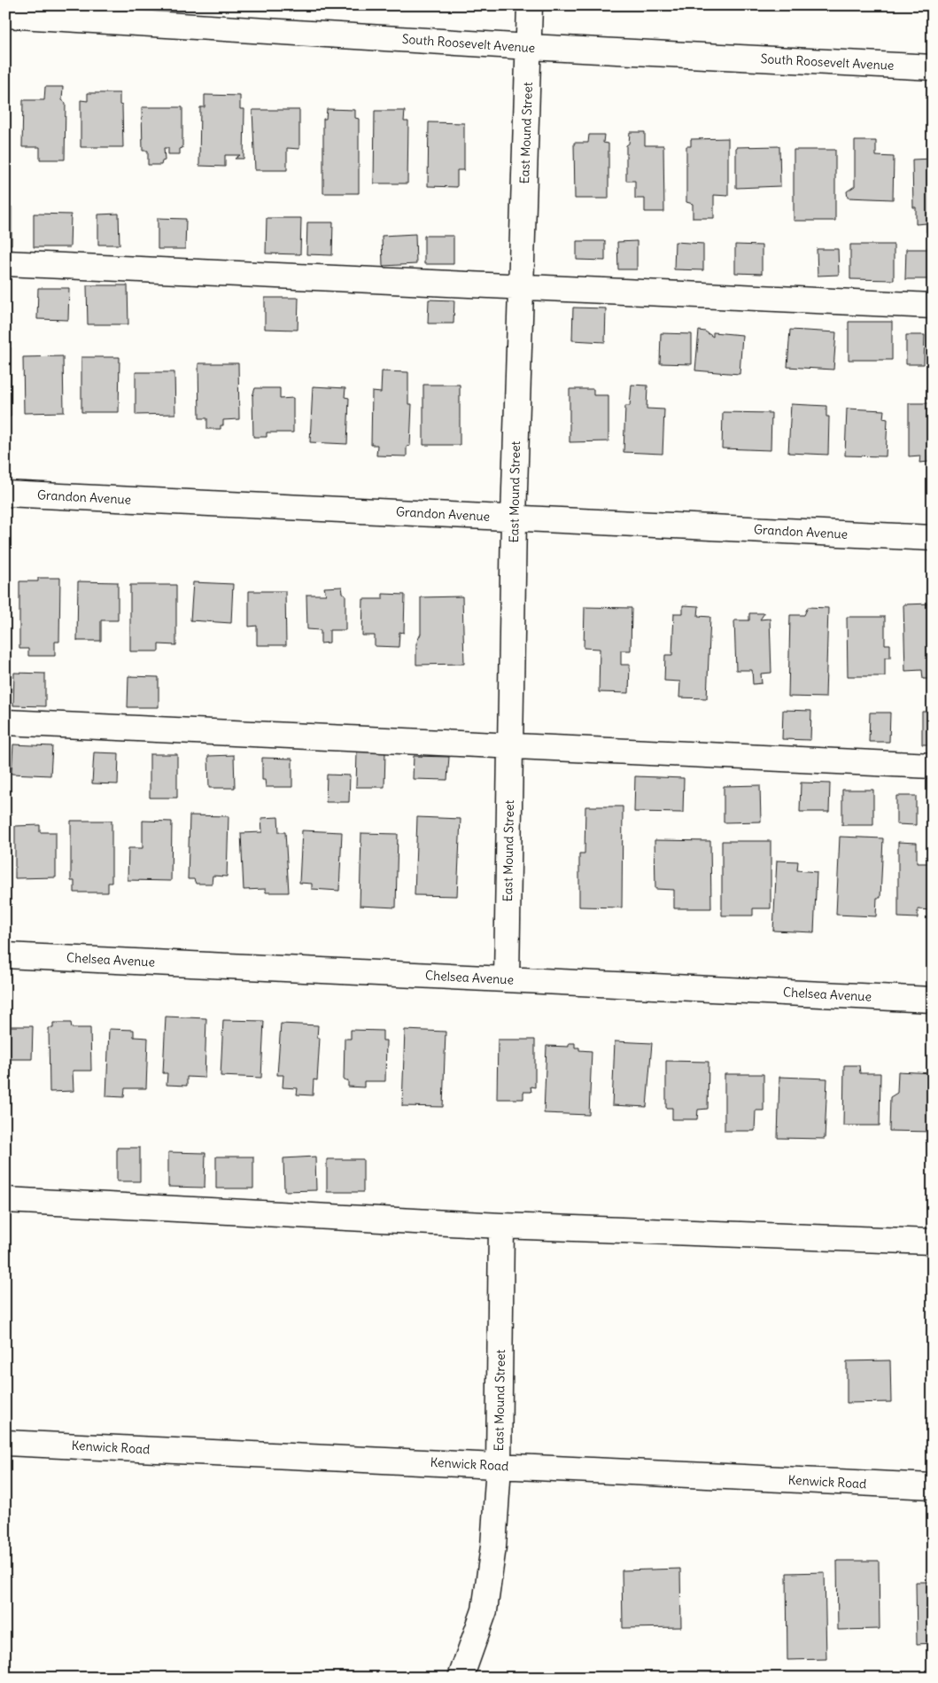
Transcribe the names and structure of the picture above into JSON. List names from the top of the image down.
{
  "streets": {
    "street": [
      "South Roosevelt Avenue",
      "East Mound Street",
      "Grandon Avenue",
      "Chelsea Avenue",
      "Kenwick Road"
    ]
  },
  "crossings": [
    ["South Roosevelt Avenue", "East Mound Street"],
    ["East Mound Street", "Grandon Avenue"],
    ["East Mound Street", "Chelsea Avenue"],
    ["East Mound Street", "Kenwick Road"]
  ]
}
